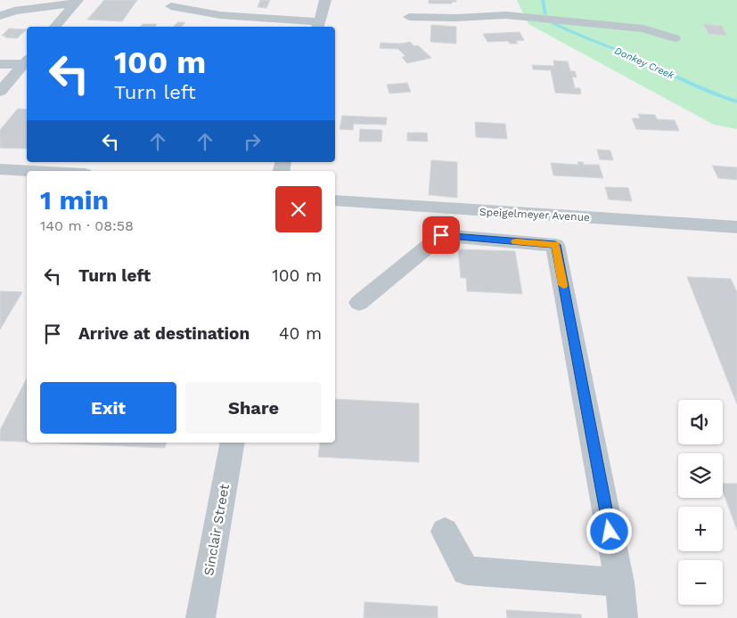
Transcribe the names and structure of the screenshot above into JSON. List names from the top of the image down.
{
  "streets": {
    "street": ["Speigelmeyer Avenue", "Sinclair Street"]
  },
  "water": ["Donkey Creek"],
  "page": {
    "turn": ["100 m", "Turn left"],
    "heading": ["1 min", "140 m · 08:58"],
    "list": [
      {
        "name": "Turn left",
        "value": "100 m"
      },
      {
        "name": "Arrive at destination",
        "value": "40 m"
      }
    ],
    "buttons": ["Exit", "Share"],
    "map_buttons": ["+", "−"]
  }
}
